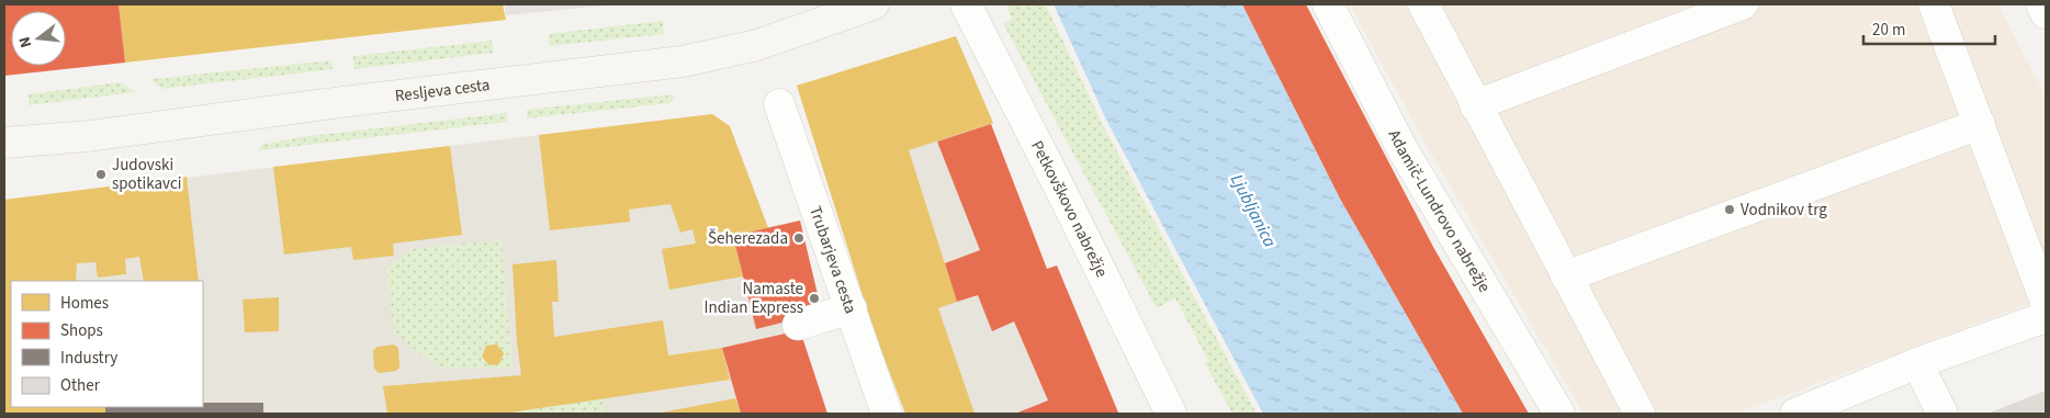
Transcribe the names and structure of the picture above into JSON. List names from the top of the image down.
{
  "streets": {
    "main road": ["Resljeva cesta"],
    "street": ["Petkovškovo nabrežje", "Adamič-Lundrovo nabrežje", "Trubarjeva cesta"]
  },
  "water": ["Ljubljanica"],
  "places": [
    "Judovski spotikavci",
    "Vodnikov trg",
    "Šeherezada",
    "Namaste Indian Express"
  ],
  "legend": [
    "Homes",
    "Shops",
    "Industry",
    "Other"
  ],
  "scale_bar": "20 m",
  "north": "left"
}
